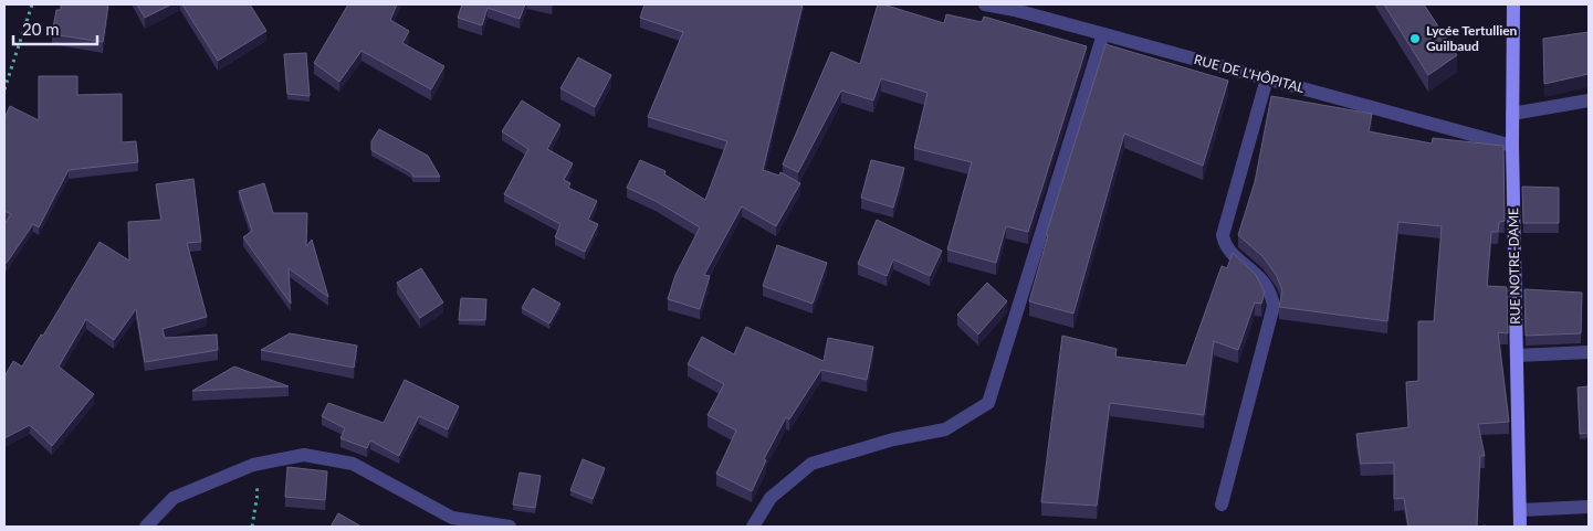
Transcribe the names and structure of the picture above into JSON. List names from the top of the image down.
{
  "streets": {
    "street": ["RUE DE L'HÔPITAL", "RUE NOTRE-DAME"]
  },
  "crossings": [
    ["RUE DE L'HÔPITAL", "RUE NOTRE-DAME"]
  ],
  "places": ["Lycée Tertullien Guilbaud"],
  "scale_bar": "20 m"
}
